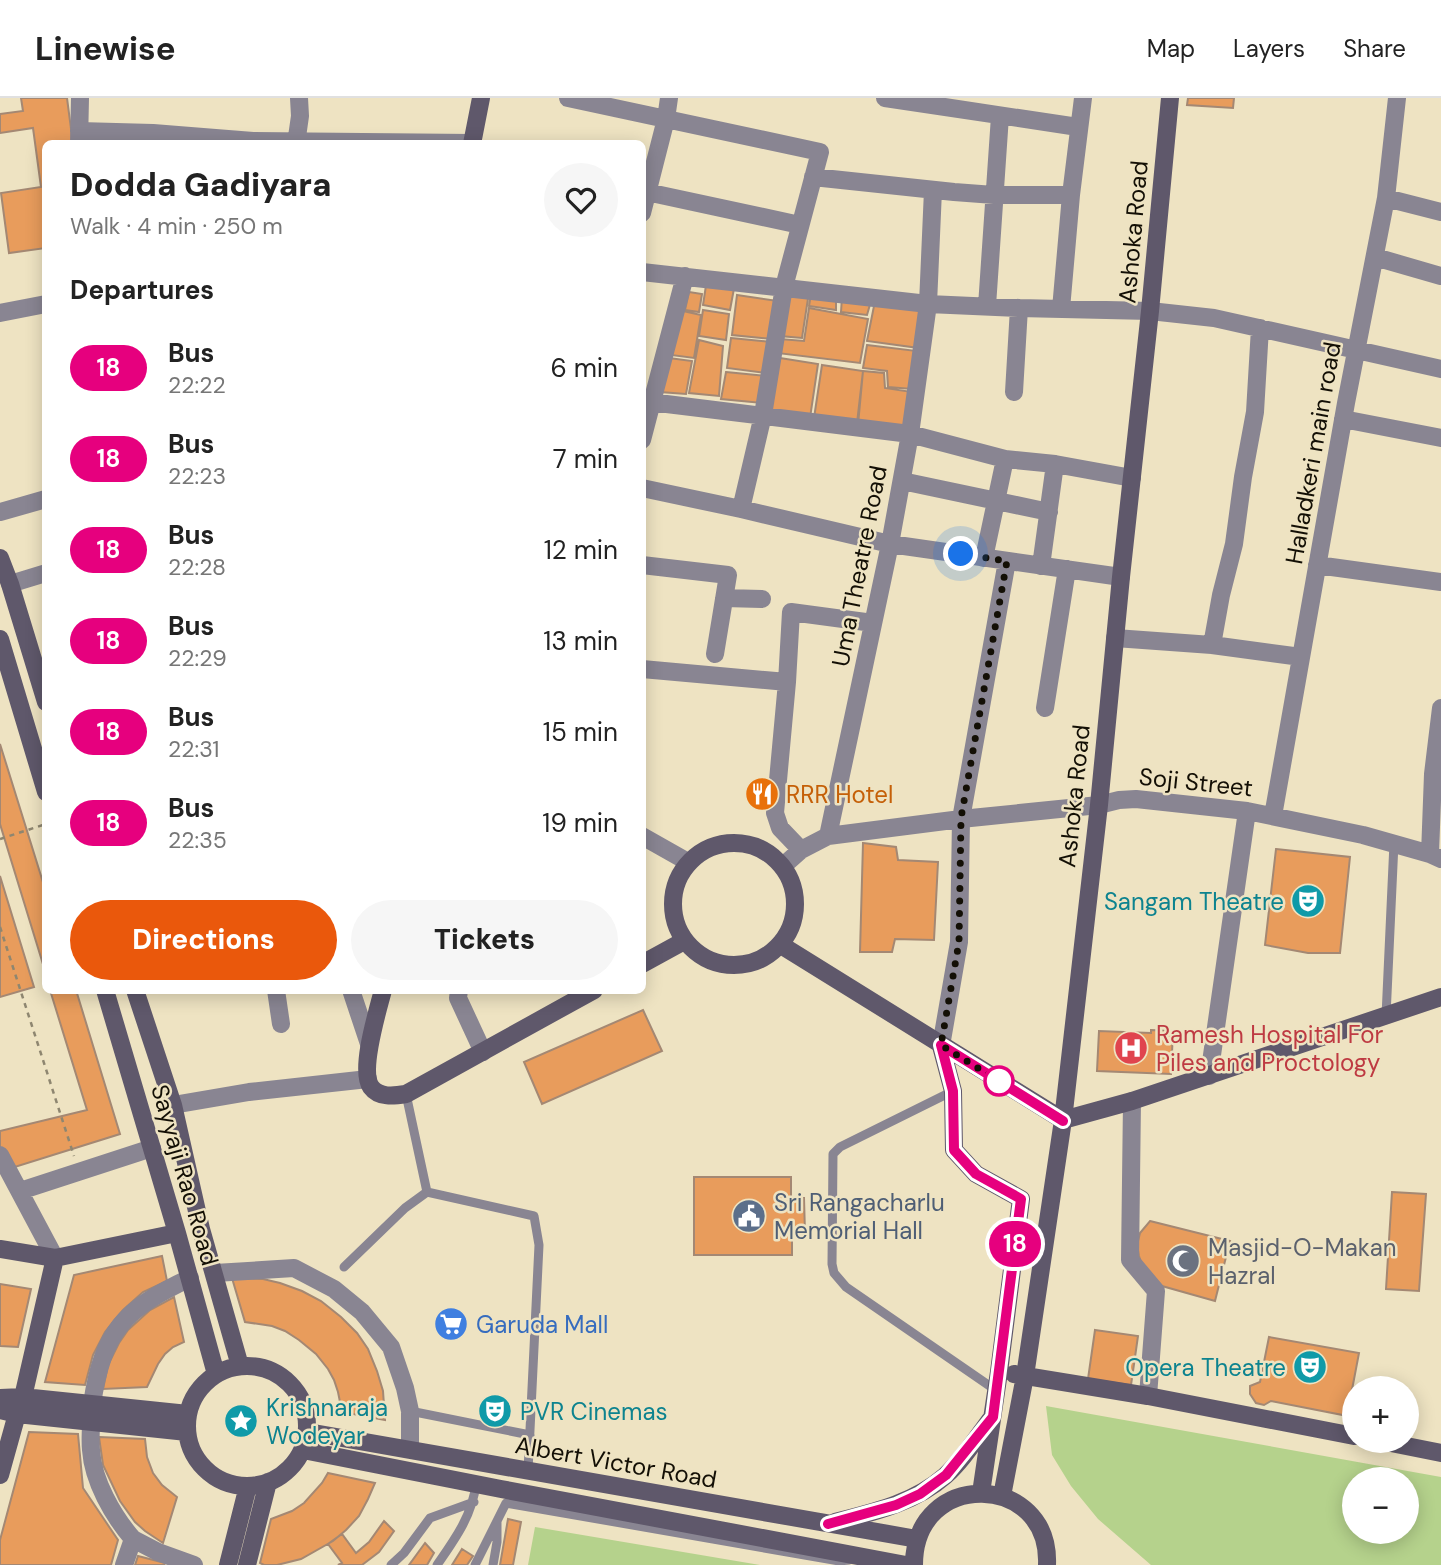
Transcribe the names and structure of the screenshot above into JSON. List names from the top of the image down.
{
  "streets": {
    "main road": ["Ashoka Road", "Sayyaji Rao Road", "Albert Victor Road"],
    "street": ["Halladkeri main road", "Uma Theatre Road", "Soji Street"]
  },
  "crossings": [
    ["Ashoka Road", "Soji Street"],
    ["Halladkeri main road", "Soji Street"],
    ["Uma Theatre Road", "Soji Street"],
    ["Sayyaji Rao Road", "Albert Victor Road"]
  ],
  "places": {
    "restaurant": ["RRR Hotel"],
    "theatre": ["Sangam Theatre", "Opera Theatre", "PVR Cinemas"],
    "hospital": ["Ramesh Hospital For Piles and Proctology"],
    "public building": ["Sri Rangacharlu Memorial Hall"],
    "mosque": ["Masjid-O-Makan Hazral"],
    "supermarket": ["Garuda Mall"],
    "place": ["Krishnaraja Wodeyar"]
  },
  "lines": ["bus line 18"],
  "page": {
    "header": "Linewise",
    "nav": ["Map", "Layers", "Share"],
    "on_map": "18",
    "heading": [
      ["Dodda Gadiyara", "Walk · 4 min · 250 m"],
      "Departures"
    ],
    "list": [
      {
        "mark": "18",
        "name": "Bus",
        "note": "22:22",
        "value": "6 min"
      },
      {
        "mark": "18",
        "name": "Bus",
        "note": "22:23",
        "value": "7 min"
      },
      {
        "mark": "18",
        "name": "Bus",
        "note": "22:28",
        "value": "12 min"
      },
      {
        "mark": "18",
        "name": "Bus",
        "note": "22:29",
        "value": "13 min"
      },
      {
        "mark": "18",
        "name": "Bus",
        "note": "22:31",
        "value": "15 min"
      },
      {
        "mark": "18",
        "name": "Bus",
        "note": "22:35",
        "value": "19 min"
      }
    ],
    "buttons": ["Directions", "Tickets"],
    "map_buttons": ["+", "−"]
  }
}
